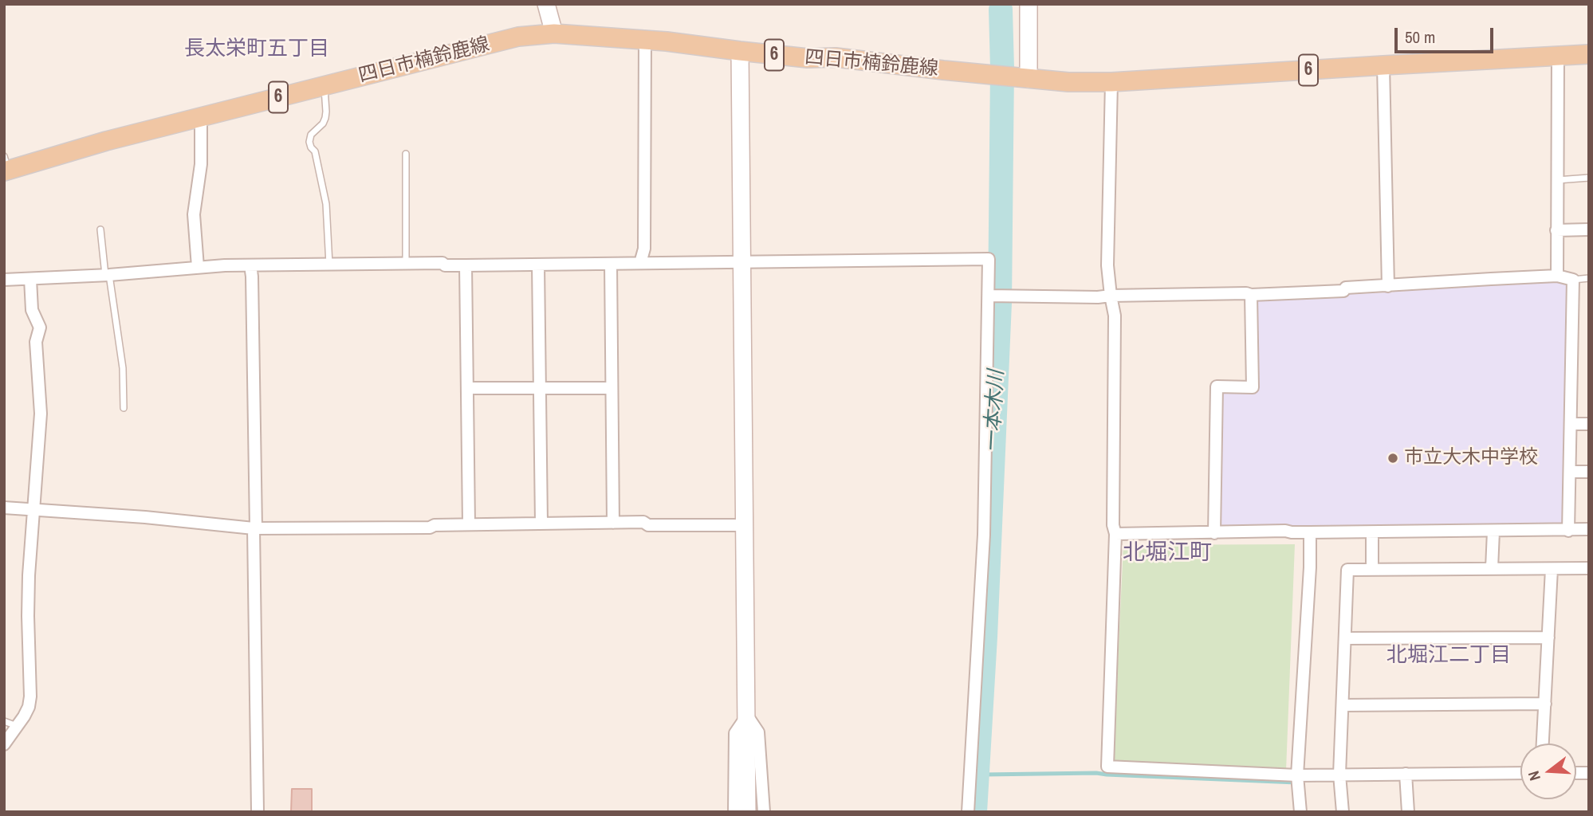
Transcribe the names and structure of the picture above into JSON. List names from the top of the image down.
{
  "streets": {
    "main road": ["6", "四日市楠鈴鹿線"]
  },
  "districts": ["長太栄町五丁目", "北堀江町", "北堀江二丁目"],
  "water": ["一本木川"],
  "places": ["市立大木中学校"],
  "scale_bar": "50 m",
  "north": "left"
}
